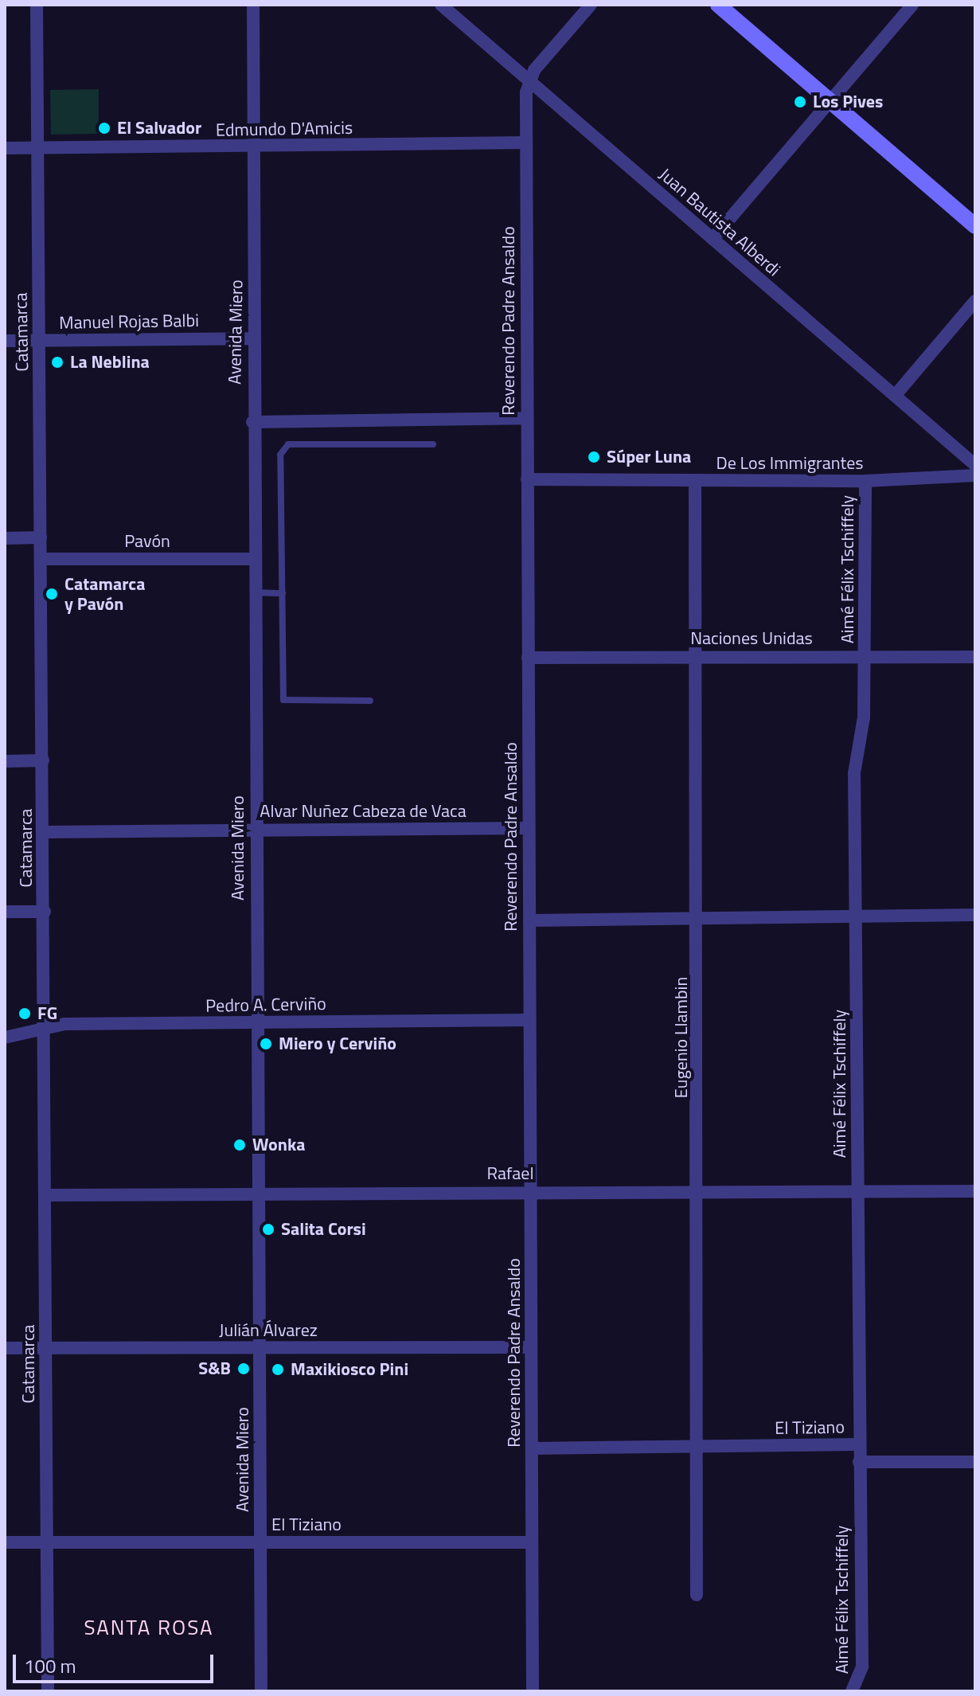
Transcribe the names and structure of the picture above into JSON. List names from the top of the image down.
{
  "streets": {
    "street": [
      "Edmundo D'Amicis",
      "Juan Bautista Alberdi",
      "Reverendo Padre Ansaldo",
      "Manuel Rojas Balbi",
      "Catamarca",
      "Avenida Miero",
      "De Los Immigrantes",
      "Pavón",
      "Aimé Félix Tschiffely",
      "Naciones Unidas",
      "Alvar Nuñez Cabeza de Vaca",
      "Pedro A. Cerviño",
      "Eugenio Llambin",
      "Rafael",
      "Julián Álvarez",
      "El Tiziano"
    ]
  },
  "crossings": [
    ["Edmundo D'Amicis", "Reverendo Padre Ansaldo"],
    ["Edmundo D'Amicis", "Catamarca"],
    ["Edmundo D'Amicis", "Avenida Miero"],
    ["Juan Bautista Alberdi", "Reverendo Padre Ansaldo"],
    ["Reverendo Padre Ansaldo", "De Los Immigrantes"],
    ["Reverendo Padre Ansaldo", "Naciones Unidas"],
    ["Reverendo Padre Ansaldo", "Alvar Nuñez Cabeza de Vaca"],
    ["Reverendo Padre Ansaldo", "Pedro A. Cerviño"],
    ["Reverendo Padre Ansaldo", "Rafael"],
    ["Reverendo Padre Ansaldo", "Julián Álvarez"],
    ["Reverendo Padre Ansaldo", "El Tiziano"],
    ["Manuel Rojas Balbi", "Catamarca"],
    ["Manuel Rojas Balbi", "Avenida Miero"],
    ["Catamarca", "Pavón"],
    ["Catamarca", "Alvar Nuñez Cabeza de Vaca"],
    ["Catamarca", "Pedro A. Cerviño"],
    ["Catamarca", "Rafael"],
    ["Catamarca", "Julián Álvarez"],
    ["Catamarca", "El Tiziano"],
    ["Avenida Miero", "Pavón"],
    ["Avenida Miero", "Alvar Nuñez Cabeza de Vaca"],
    ["Avenida Miero", "Pedro A. Cerviño"],
    ["Avenida Miero", "Rafael"],
    ["Avenida Miero", "Julián Álvarez"],
    ["Avenida Miero", "El Tiziano"],
    ["De Los Immigrantes", "Aimé Félix Tschiffely"],
    ["De Los Immigrantes", "Eugenio Llambin"],
    ["Aimé Félix Tschiffely", "Naciones Unidas"],
    ["Aimé Félix Tschiffely", "Rafael"],
    ["Aimé Félix Tschiffely", "El Tiziano"],
    ["Naciones Unidas", "Eugenio Llambin"],
    ["Eugenio Llambin", "Rafael"],
    ["Eugenio Llambin", "El Tiziano"]
  ],
  "districts": ["SANTA ROSA"],
  "places": [
    "Los Pives",
    "El Salvador",
    "La Neblina",
    "Súper Luna",
    "Catamarca y Pavón",
    "FG",
    "Miero y Cerviño",
    "Wonka",
    "Salita Corsi",
    "S&B",
    "Maxikiosco Pini"
  ],
  "scale_bar": "100 m"
}
